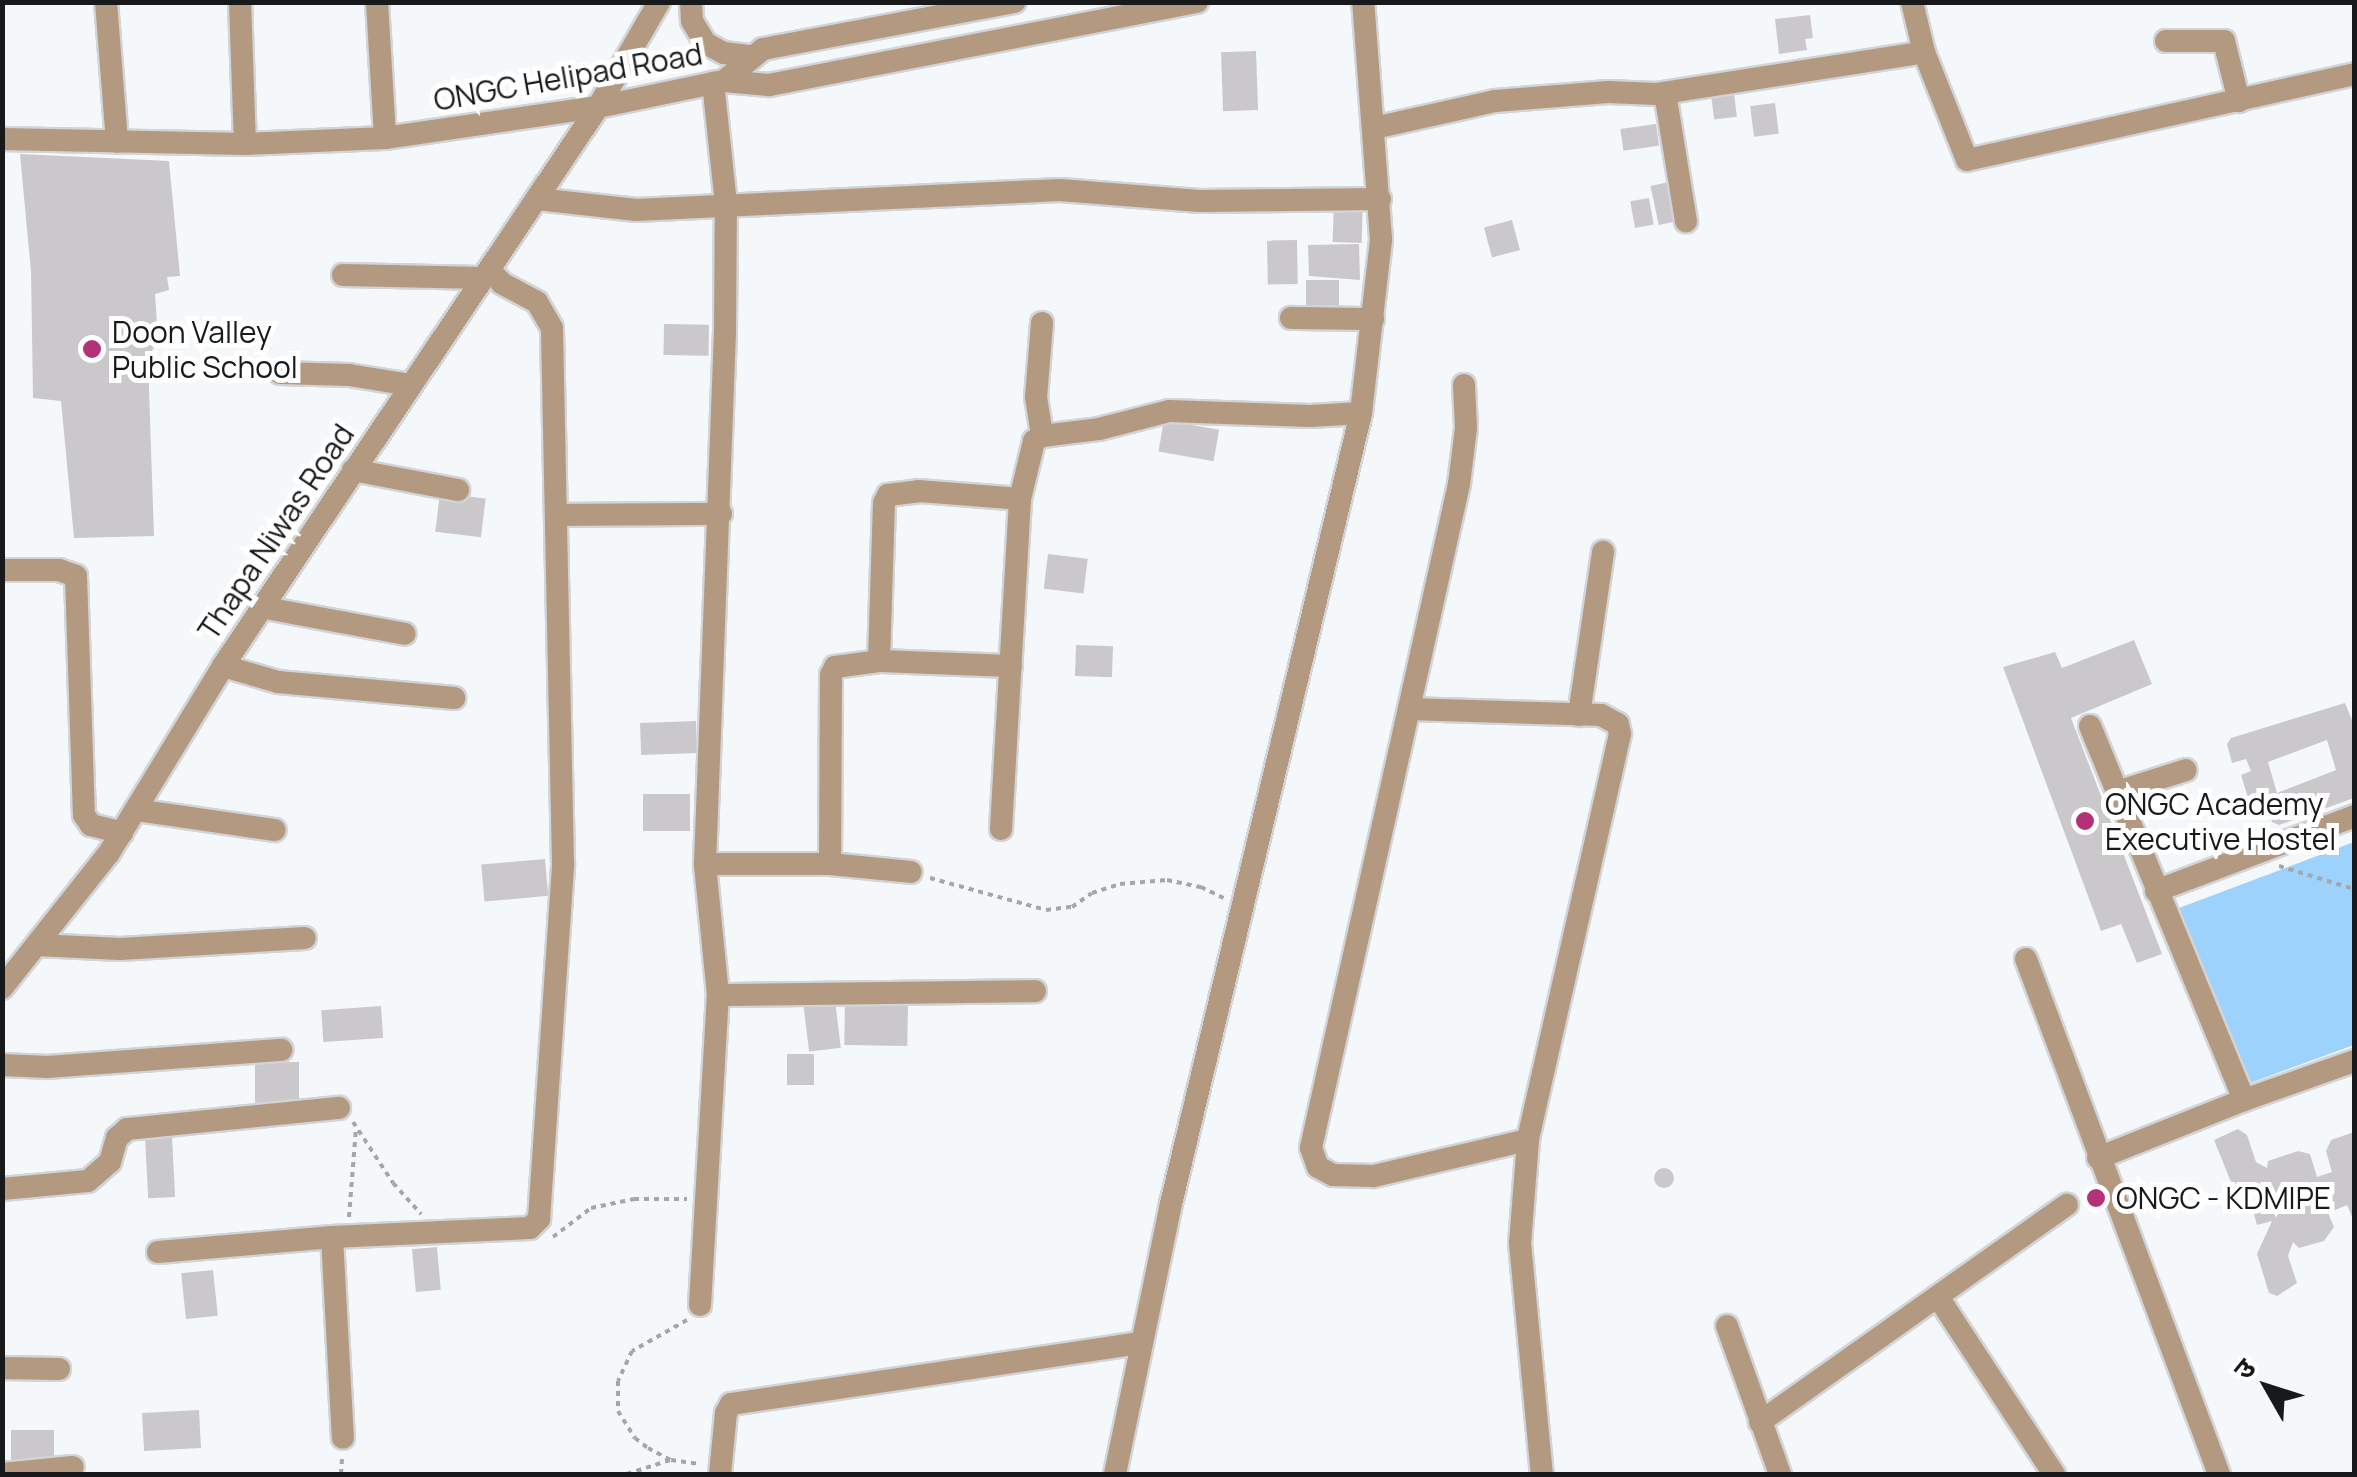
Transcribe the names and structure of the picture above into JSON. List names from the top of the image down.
{
  "streets": {
    "street": ["ONGC Helipad Road", "Thapa Niwas Road"]
  },
  "crossings": [
    ["ONGC Helipad Road", "Thapa Niwas Road"]
  ],
  "places": ["Doon Valley Public School", "ONGC Academy Executive Hostel", "ONGC - KDMIPE"],
  "north": "top left"
}
